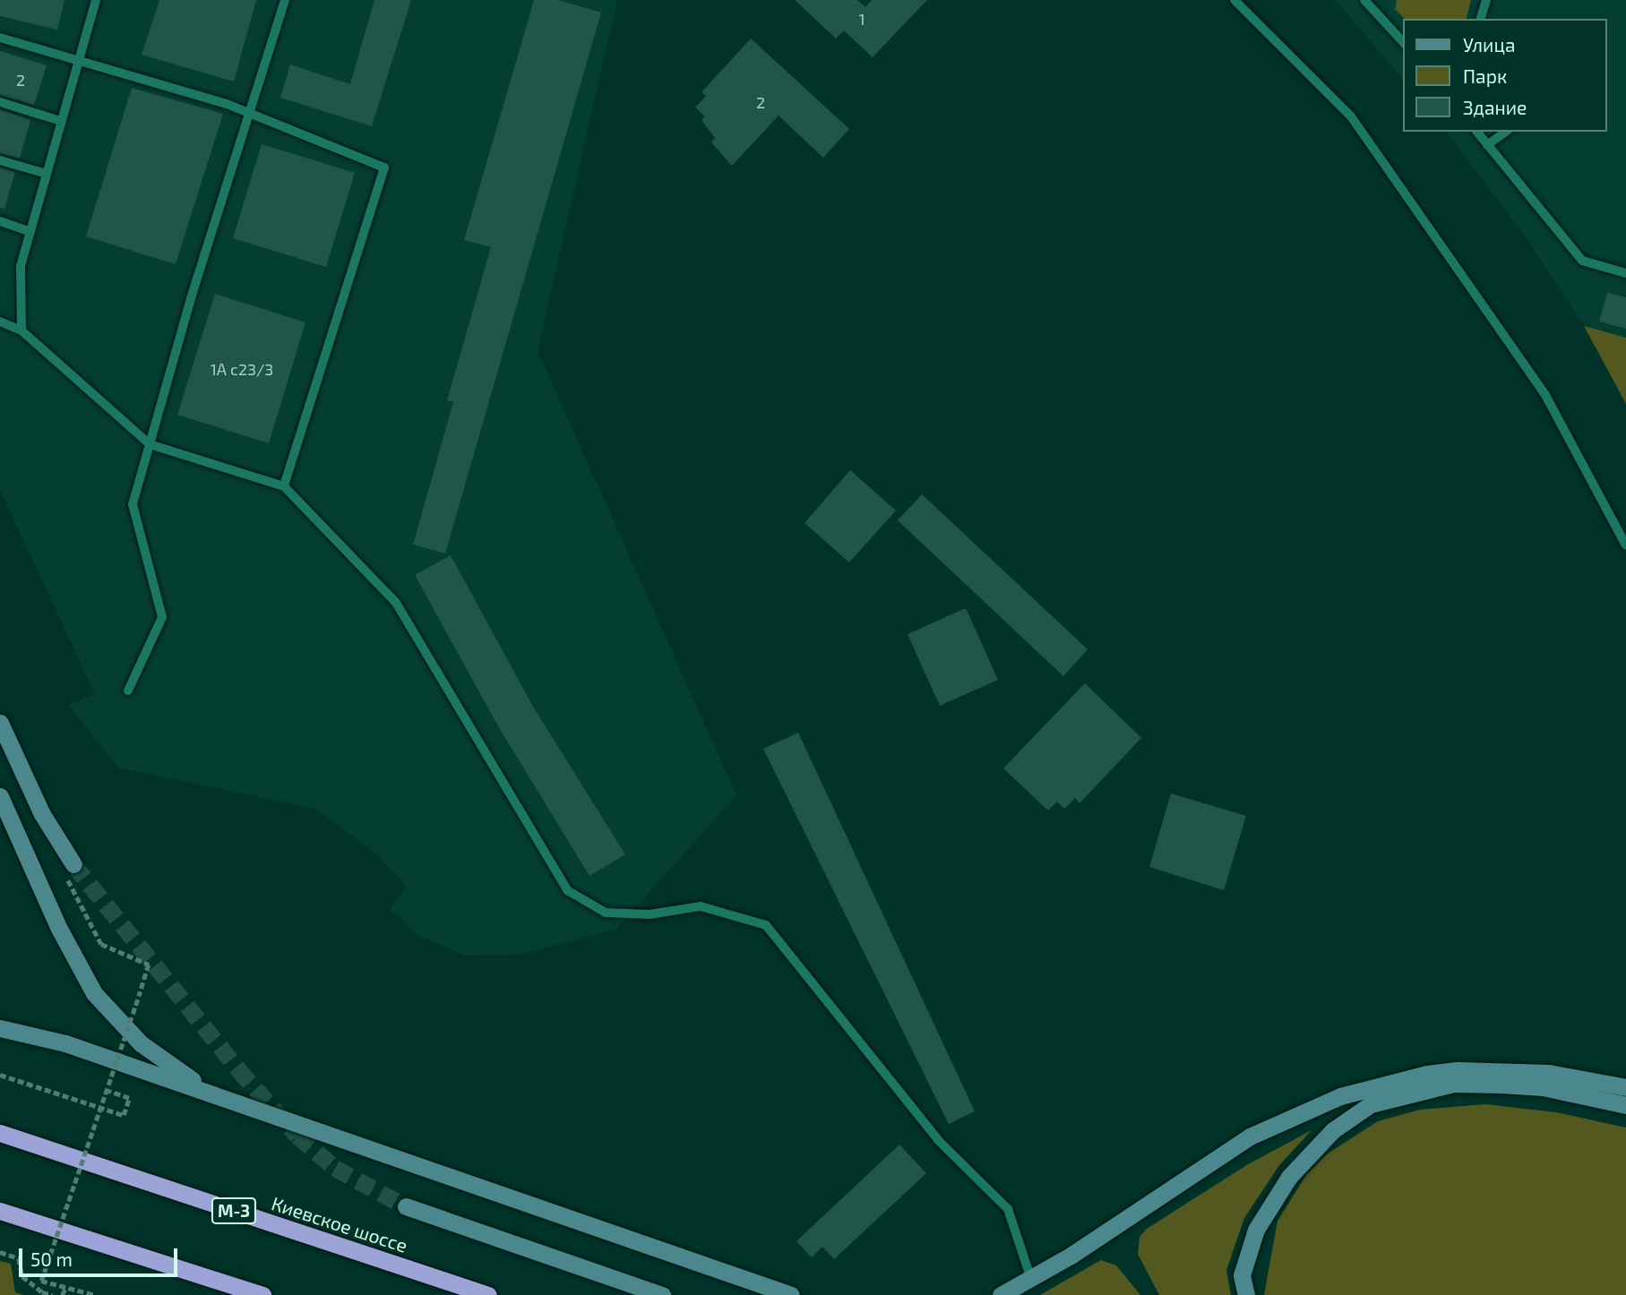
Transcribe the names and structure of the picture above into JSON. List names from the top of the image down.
{
  "streets": {
    "highway": ["М-3", "Киевское шоссе"]
  },
  "house_numbers": [
    "1",
    "2",
    "2",
    "1А с23/3"
  ],
  "legend": ["Улица", "Парк", "Здание"],
  "scale_bar": "50 m"
}
